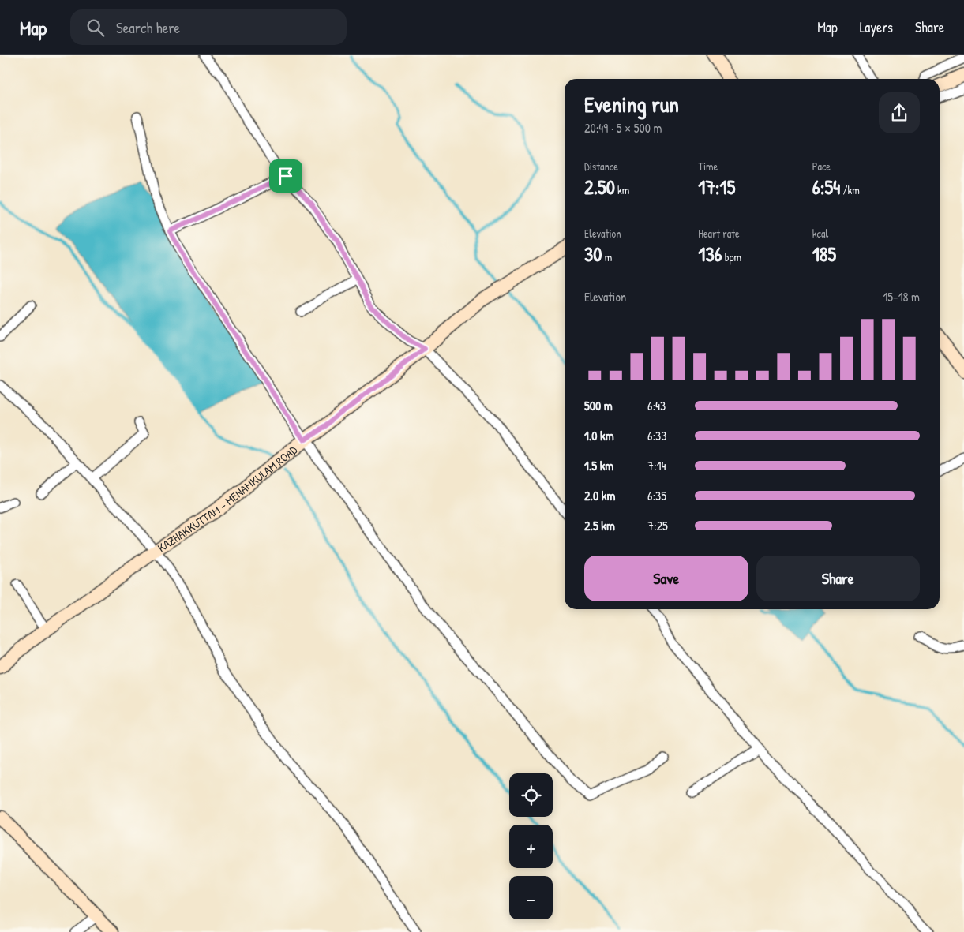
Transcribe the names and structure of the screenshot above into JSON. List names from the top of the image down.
{
  "streets": {
    "main road": ["KAZHAKKUTTAM - MENAMKULAM ROAD"]
  },
  "page": {
    "header": "Map",
    "search": "Search here",
    "nav": ["Map", "Layers", "Share"],
    "heading": ["Evening run", "20:49 · 5 × 500 m"],
    "stats": [
      ["Distance", "2.50 km"],
      ["Time", "17:15"],
      ["Pace", "6:54 /km"],
      ["Elevation", "30 m"],
      ["Heart rate", "136 bpm"],
      ["kcal", "185"]
    ],
    "chart": ["Elevation", "15–18 m"],
    "list": [
      {
        "name": "500 m",
        "note": "6:43"
      },
      {
        "name": "1.0 km",
        "note": "6:33"
      },
      {
        "name": "1.5 km",
        "note": "7:14"
      },
      {
        "name": "2.0 km",
        "note": "6:35"
      },
      {
        "name": "2.5 km",
        "note": "7:25"
      }
    ],
    "buttons": ["Save", "Share"],
    "map_buttons": ["+", "−"]
  }
}
